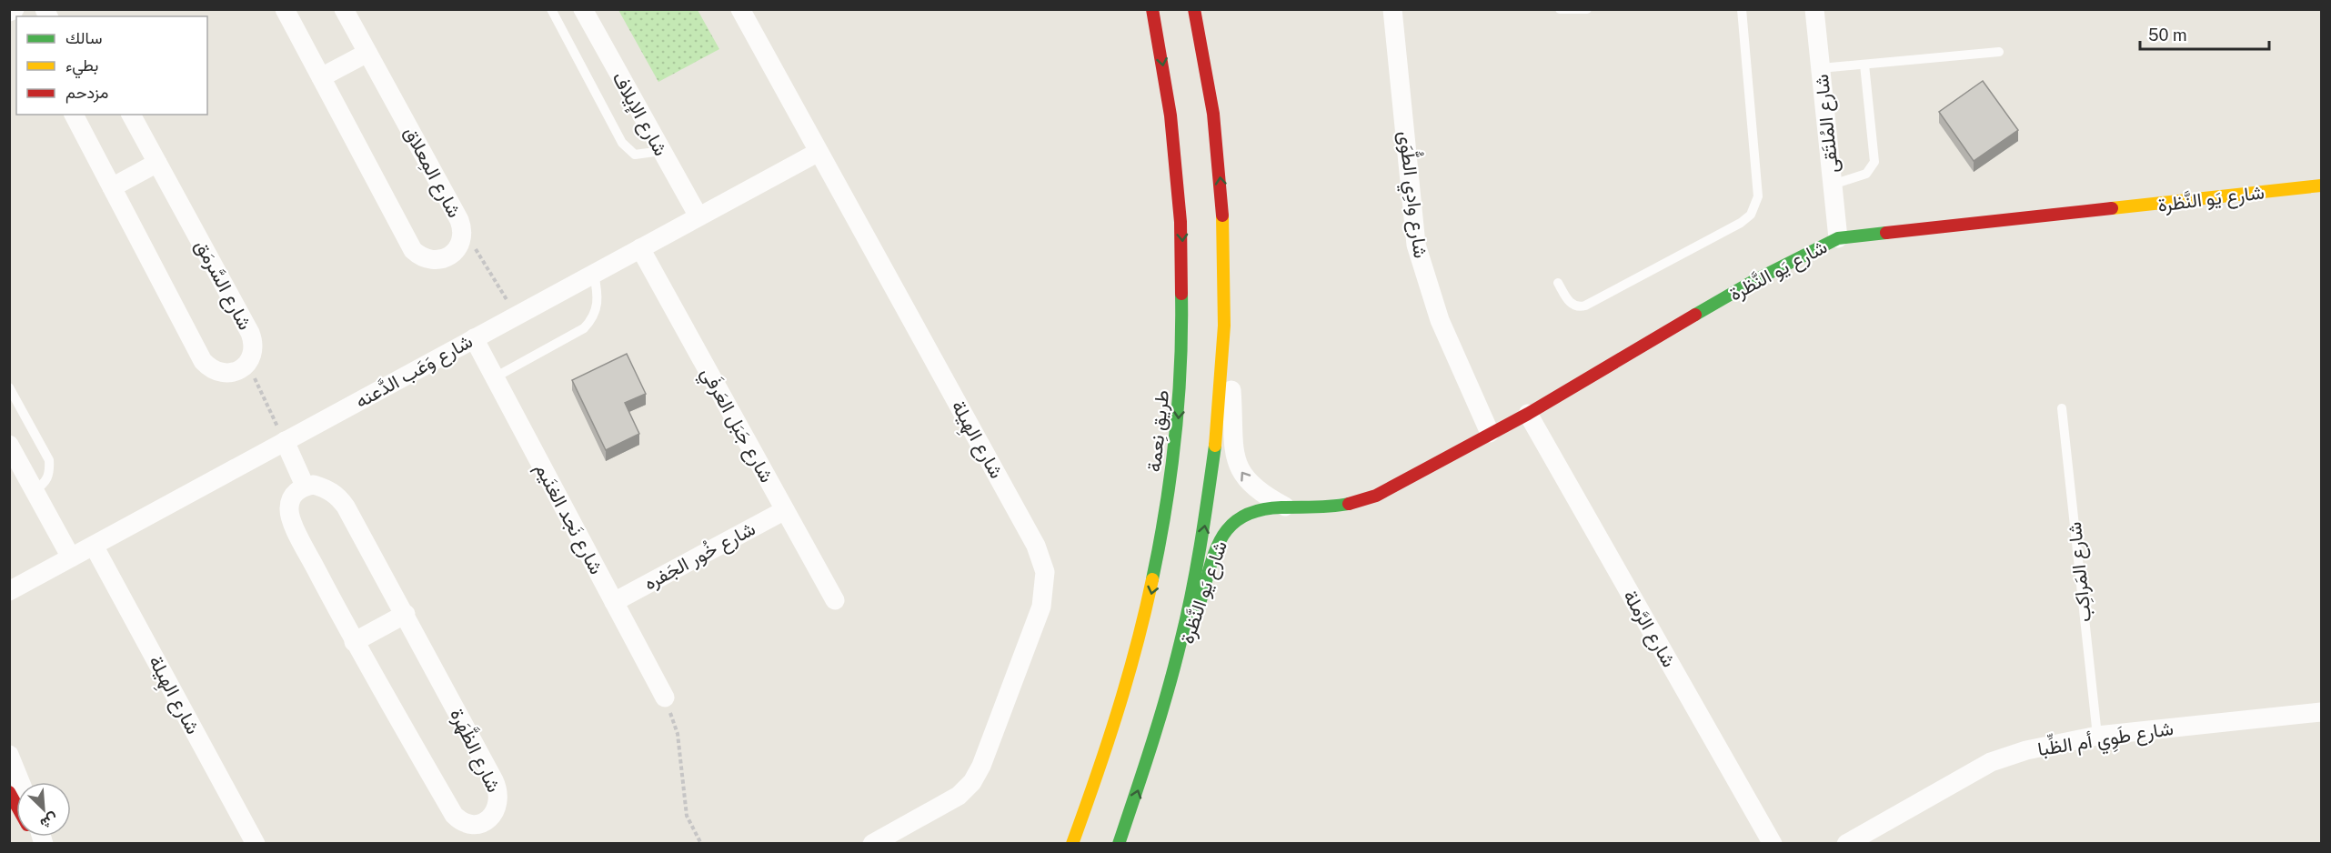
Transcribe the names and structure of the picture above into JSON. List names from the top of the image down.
{
  "streets": {
    "main road": ["شارع يَو النَّظرة", "طريق نِعمة"],
    "street": [
      "شارع الإيلاف",
      "شارع المُلتَقى",
      "شارع المِعلاق",
      "شارع وادِي الطُّوَى",
      "شارع السَّرمَق",
      "شارع وَعَب الدَّعنه",
      "شارع جَبَل العَرفَي",
      "شارع الهِيلة",
      "شارع نَجد الغنَيم",
      "شارع خُور الجَفره",
      "شارع الرَّملة",
      "شارع طَوِي أم الظِّبا",
      "شارع الظَّهَرة"
    ],
    "lane": ["شارع المَراكِب"]
  },
  "crossings": [
    ["شارع الإيلاف", "شارع وَعَب الدَّعنه"],
    ["شارع المُلتَقى", "شارع يَو النَّظرة"],
    ["شارع وادِي الطُّوَى", "شارع يَو النَّظرة"],
    ["شارع يَو النَّظرة", "شارع الرَّملة"],
    ["شارع وَعَب الدَّعنه", "شارع جَبَل العَرفَي"],
    ["شارع وَعَب الدَّعنه", "شارع الهِيلة"],
    ["شارع وَعَب الدَّعنه", "شارع نَجد الغنَيم"],
    ["شارع جَبَل العَرفَي", "شارع خُور الجَفره"],
    ["شارع نَجد الغنَيم", "شارع خُور الجَفره"],
    ["شارع المَراكِب", "شارع طَوِي أم الظِّبا"]
  ],
  "legend": ["سالك", "بطيء", "مزدحم"],
  "scale_bar": "50 m",
  "north": "bottom right"
}
